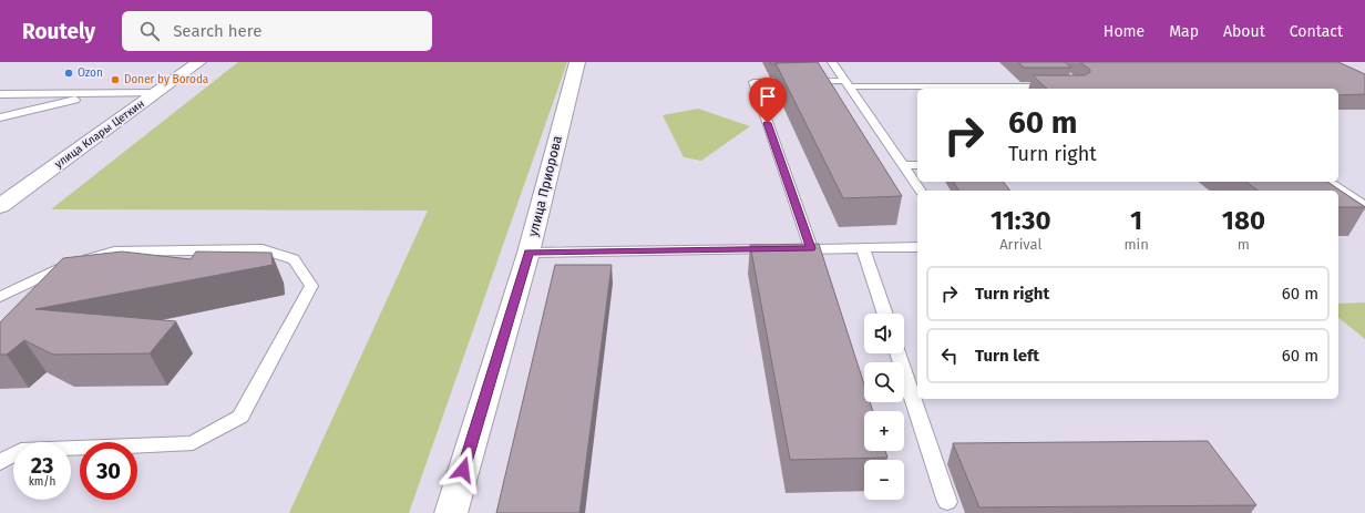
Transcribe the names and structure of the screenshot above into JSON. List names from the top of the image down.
{
  "streets": {
    "street": ["улица Клары Цеткин", "улица Приорова"]
  },
  "places": ["Ozon", "Doner by Boroda"],
  "page": {
    "header": "Routely",
    "search": "Search here",
    "nav": [
      "Home",
      "Map",
      "About",
      "Contact"
    ],
    "turn": ["60 m", "Turn right"],
    "eta": [
      "11:30",
      "Arrival",
      "1",
      "min",
      "180",
      "m"
    ],
    "list": [
      {
        "name": "Turn right",
        "value": "60 m"
      },
      {
        "name": "Turn left",
        "value": "60 m"
      }
    ],
    "map_buttons": ["+", "−"],
    "speed": "23 km/h",
    "limit": "30"
  }
}
